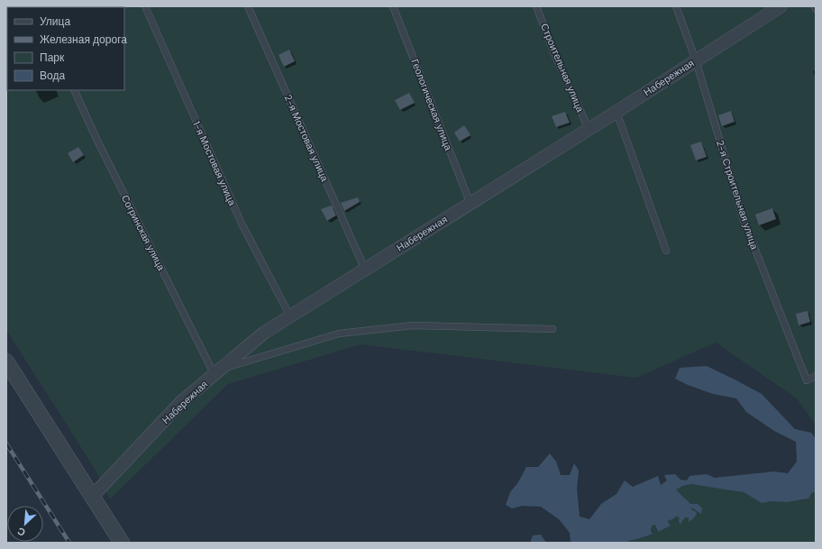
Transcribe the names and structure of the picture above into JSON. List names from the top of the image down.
{
  "streets": {
    "street": ["Набережная"],
    "lane": [
      "Строительная улица",
      "Геологическая улица",
      "2-я Мостовая улица",
      "1-я Мостовая улица",
      "2-я Строительная улица",
      "Согринская улица"
    ]
  },
  "crossings": [
    ["Строительная улица", "Набережная"],
    ["Набережная", "Геологическая улица"],
    ["Набережная", "2-я Мостовая улица"],
    ["Набережная", "1-я Мостовая улица"],
    ["Набережная", "2-я Строительная улица"],
    ["Набережная", "Согринская улица"]
  ],
  "legend": [
    "Улица",
    "Железная дорога",
    "Парк",
    "Вода"
  ],
  "north": "bottom left"
}
